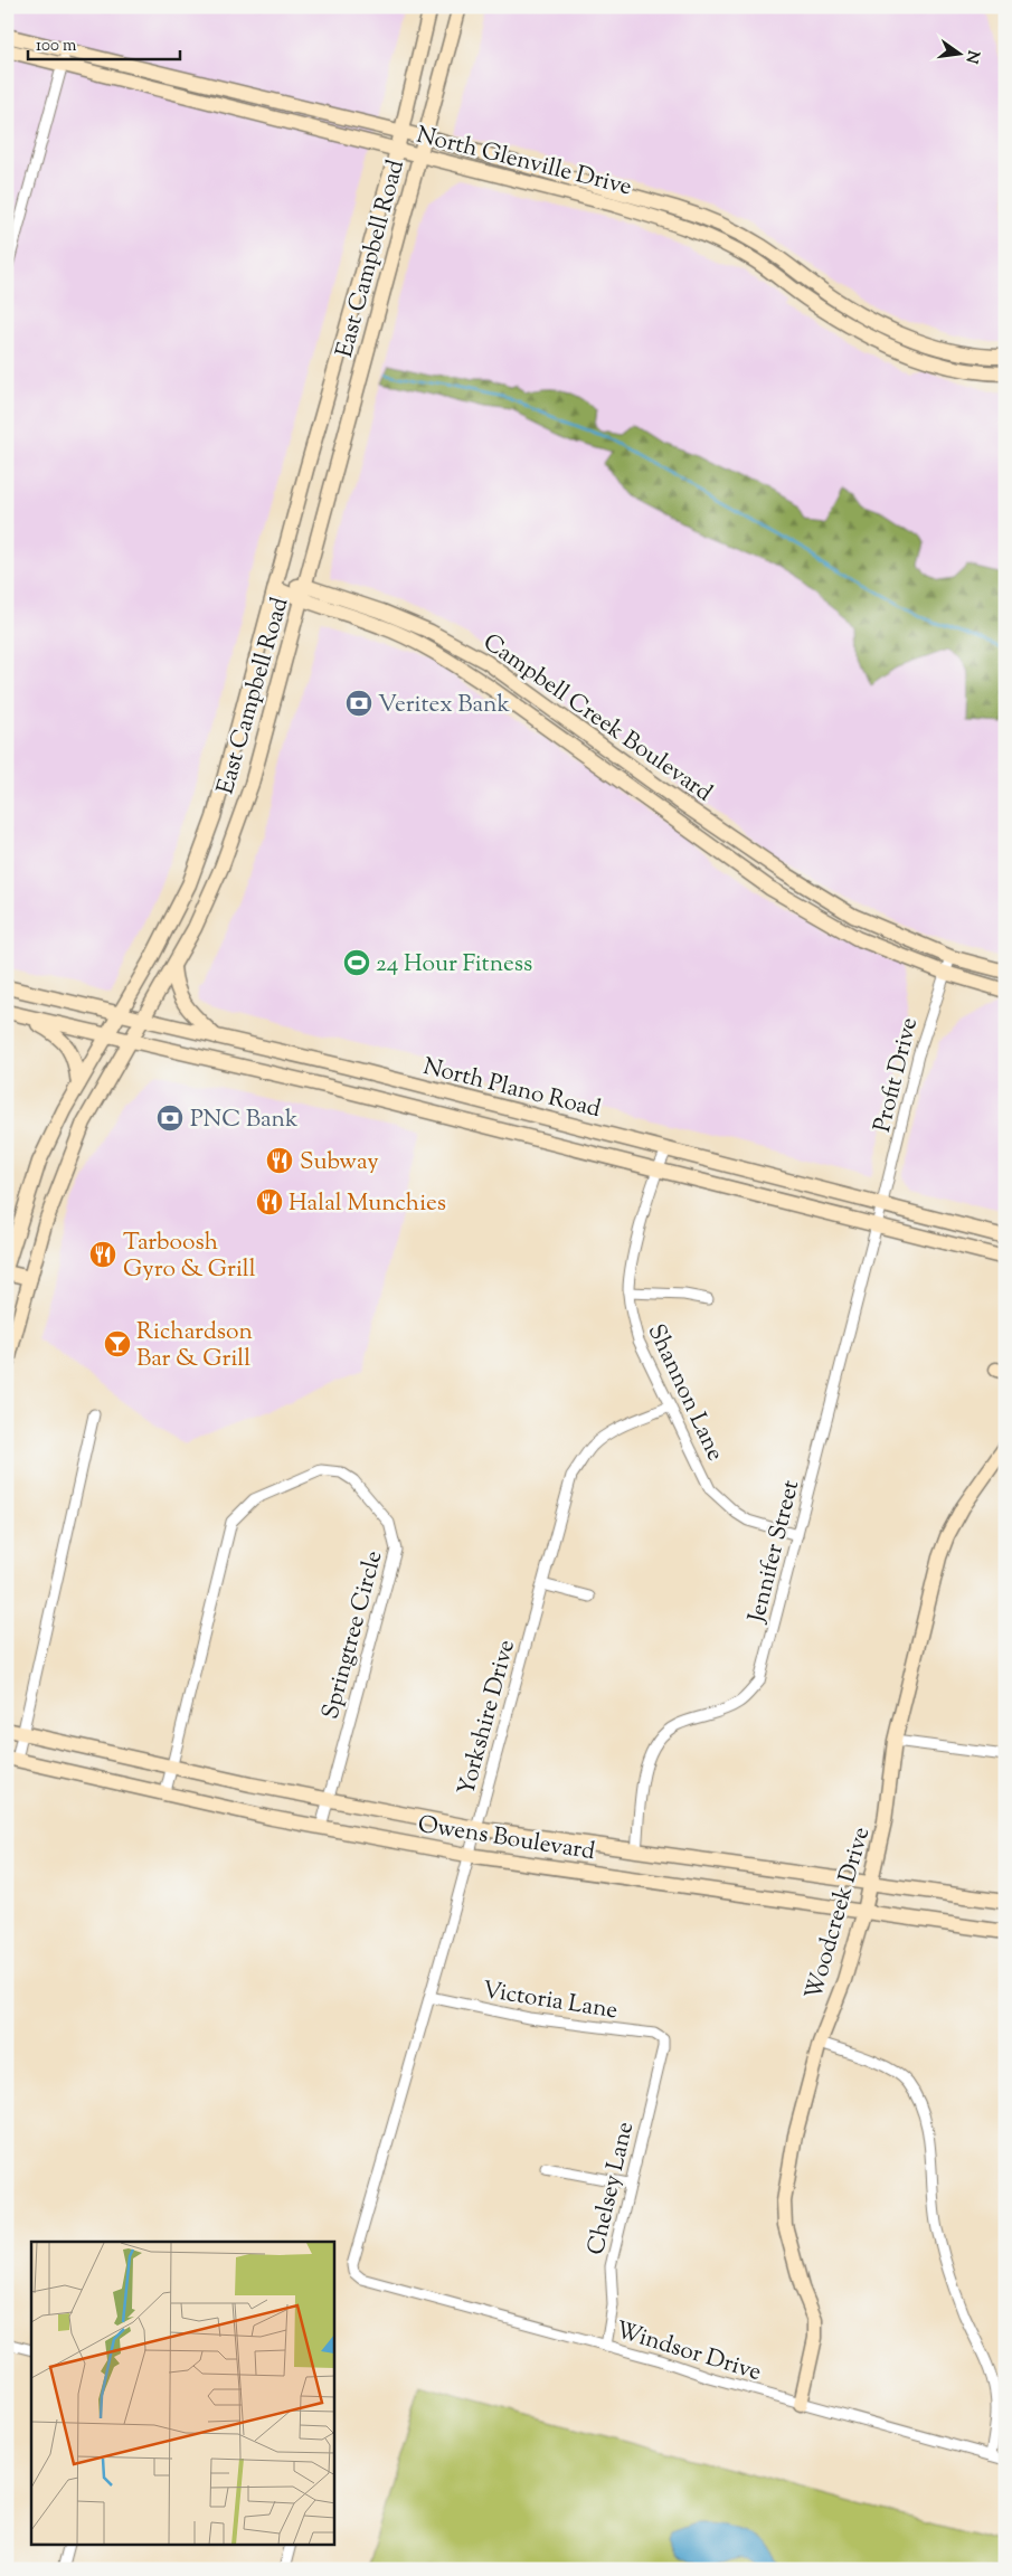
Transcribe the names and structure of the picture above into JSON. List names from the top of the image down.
{
  "streets": {
    "street": [
      "North Glenville Drive",
      "East Campbell Road",
      "Campbell Creek Boulevard",
      "Profit Drive",
      "North Plano Road",
      "Shannon Lane",
      "Jennifer Street",
      "Springtree Circle",
      "Yorkshire Drive",
      "Owens Boulevard",
      "Woodcreek Drive",
      "Victoria Lane",
      "Chelsey Lane",
      "Windsor Drive"
    ]
  },
  "crossings": [
    ["North Glenville Drive", "East Campbell Road"],
    ["East Campbell Road", "Campbell Creek Boulevard"],
    ["East Campbell Road", "North Plano Road"],
    ["Campbell Creek Boulevard", "Profit Drive"],
    ["Profit Drive", "North Plano Road"],
    ["Profit Drive", "Jennifer Street"],
    ["North Plano Road", "Shannon Lane"],
    ["North Plano Road", "Jennifer Street"],
    ["Shannon Lane", "Jennifer Street"],
    ["Shannon Lane", "Yorkshire Drive"],
    ["Jennifer Street", "Owens Boulevard"],
    ["Springtree Circle", "Owens Boulevard"],
    ["Yorkshire Drive", "Owens Boulevard"],
    ["Yorkshire Drive", "Victoria Lane"],
    ["Yorkshire Drive", "Windsor Drive"],
    ["Owens Boulevard", "Woodcreek Drive"],
    ["Woodcreek Drive", "Windsor Drive"],
    ["Victoria Lane", "Chelsey Lane"],
    ["Chelsey Lane", "Windsor Drive"]
  ],
  "places": {
    "bank": ["Veritex Bank", "PNC Bank"],
    "sports": ["24 Hour Fitness"],
    "restaurant": ["Subway", "Halal Munchies", "Tarboosh Gyro & Grill"],
    "bar": ["Richardson Bar & Grill"]
  },
  "scale_bar": "100 m",
  "north": "right"
}
